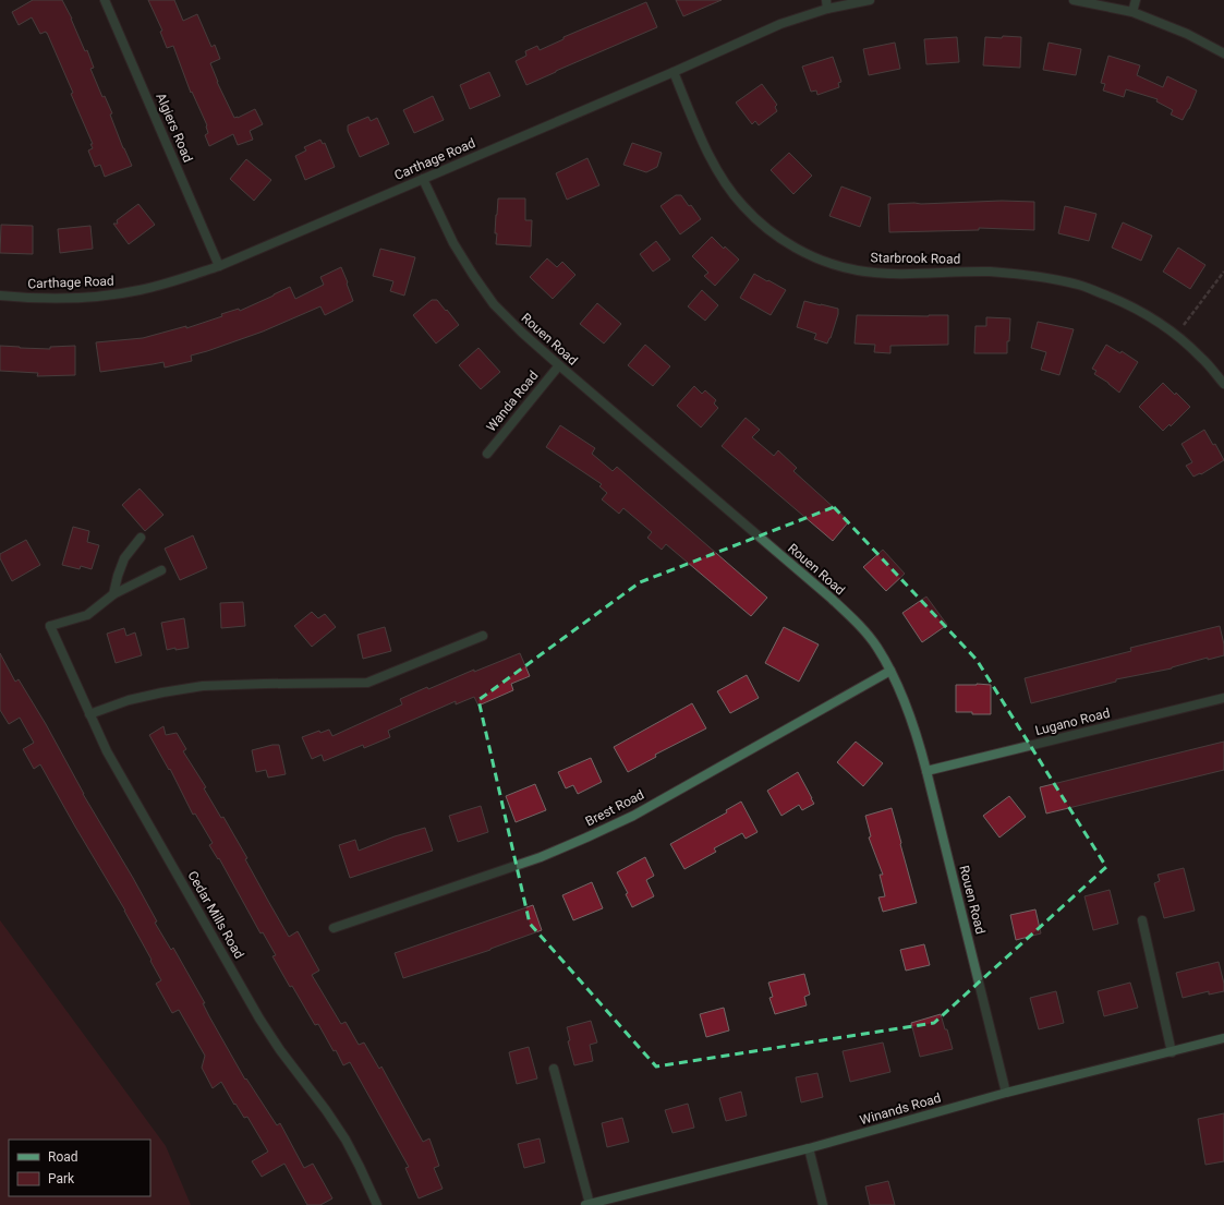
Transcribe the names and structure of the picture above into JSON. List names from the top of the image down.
{
  "streets": {
    "street": [
      "Algiers Road",
      "Carthage Road",
      "Starbrook Road",
      "Rouen Road",
      "Wanda Road",
      "Lugano Road",
      "Brest Road",
      "Cedar Mills Road",
      "Winands Road"
    ]
  },
  "crossings": [
    ["Algiers Road", "Carthage Road"],
    ["Carthage Road", "Starbrook Road"],
    ["Carthage Road", "Rouen Road"],
    ["Rouen Road", "Wanda Road"],
    ["Rouen Road", "Lugano Road"],
    ["Rouen Road", "Brest Road"],
    ["Rouen Road", "Winands Road"]
  ],
  "legend": ["Road", "Park"]
}
